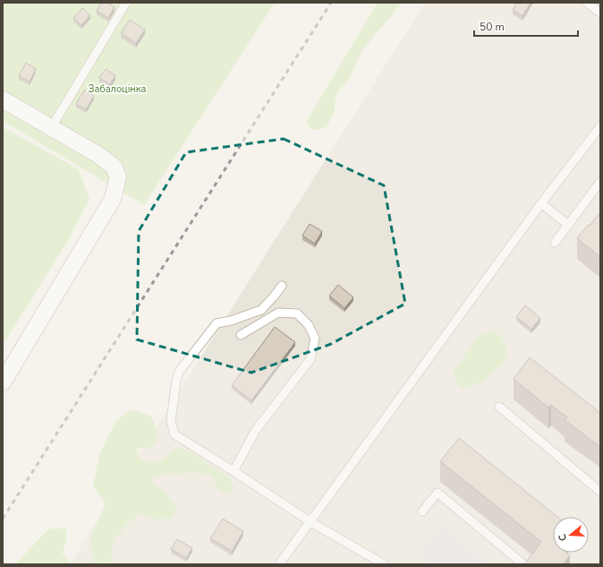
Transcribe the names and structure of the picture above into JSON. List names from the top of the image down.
{
  "parks": ["Забалоцінка"],
  "scale_bar": "50 m",
  "north": "left"
}
